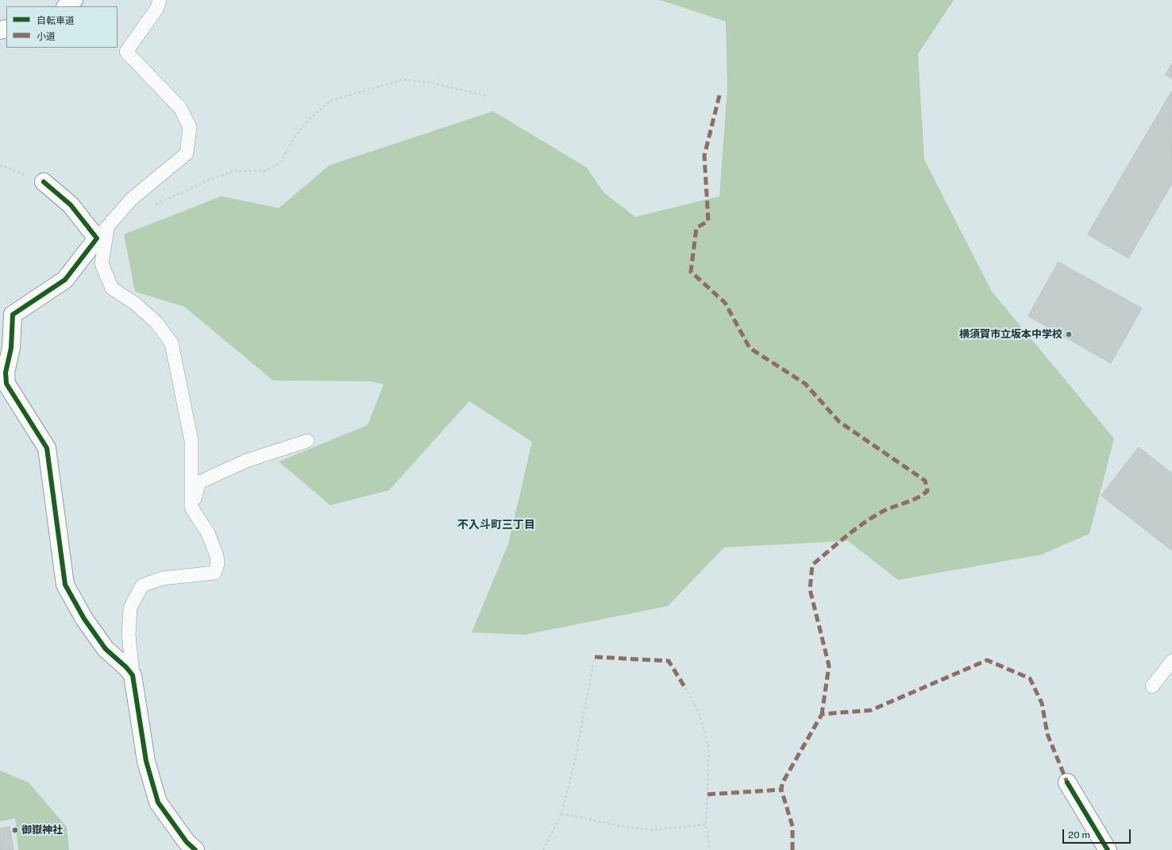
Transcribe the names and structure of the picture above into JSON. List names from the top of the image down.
{
  "districts": ["不入斗町三丁目"],
  "places": ["横須賀市立坂本中学校", "御嶽神社"],
  "legend": ["自転車道", "小道"],
  "scale_bar": "20 m"
}
